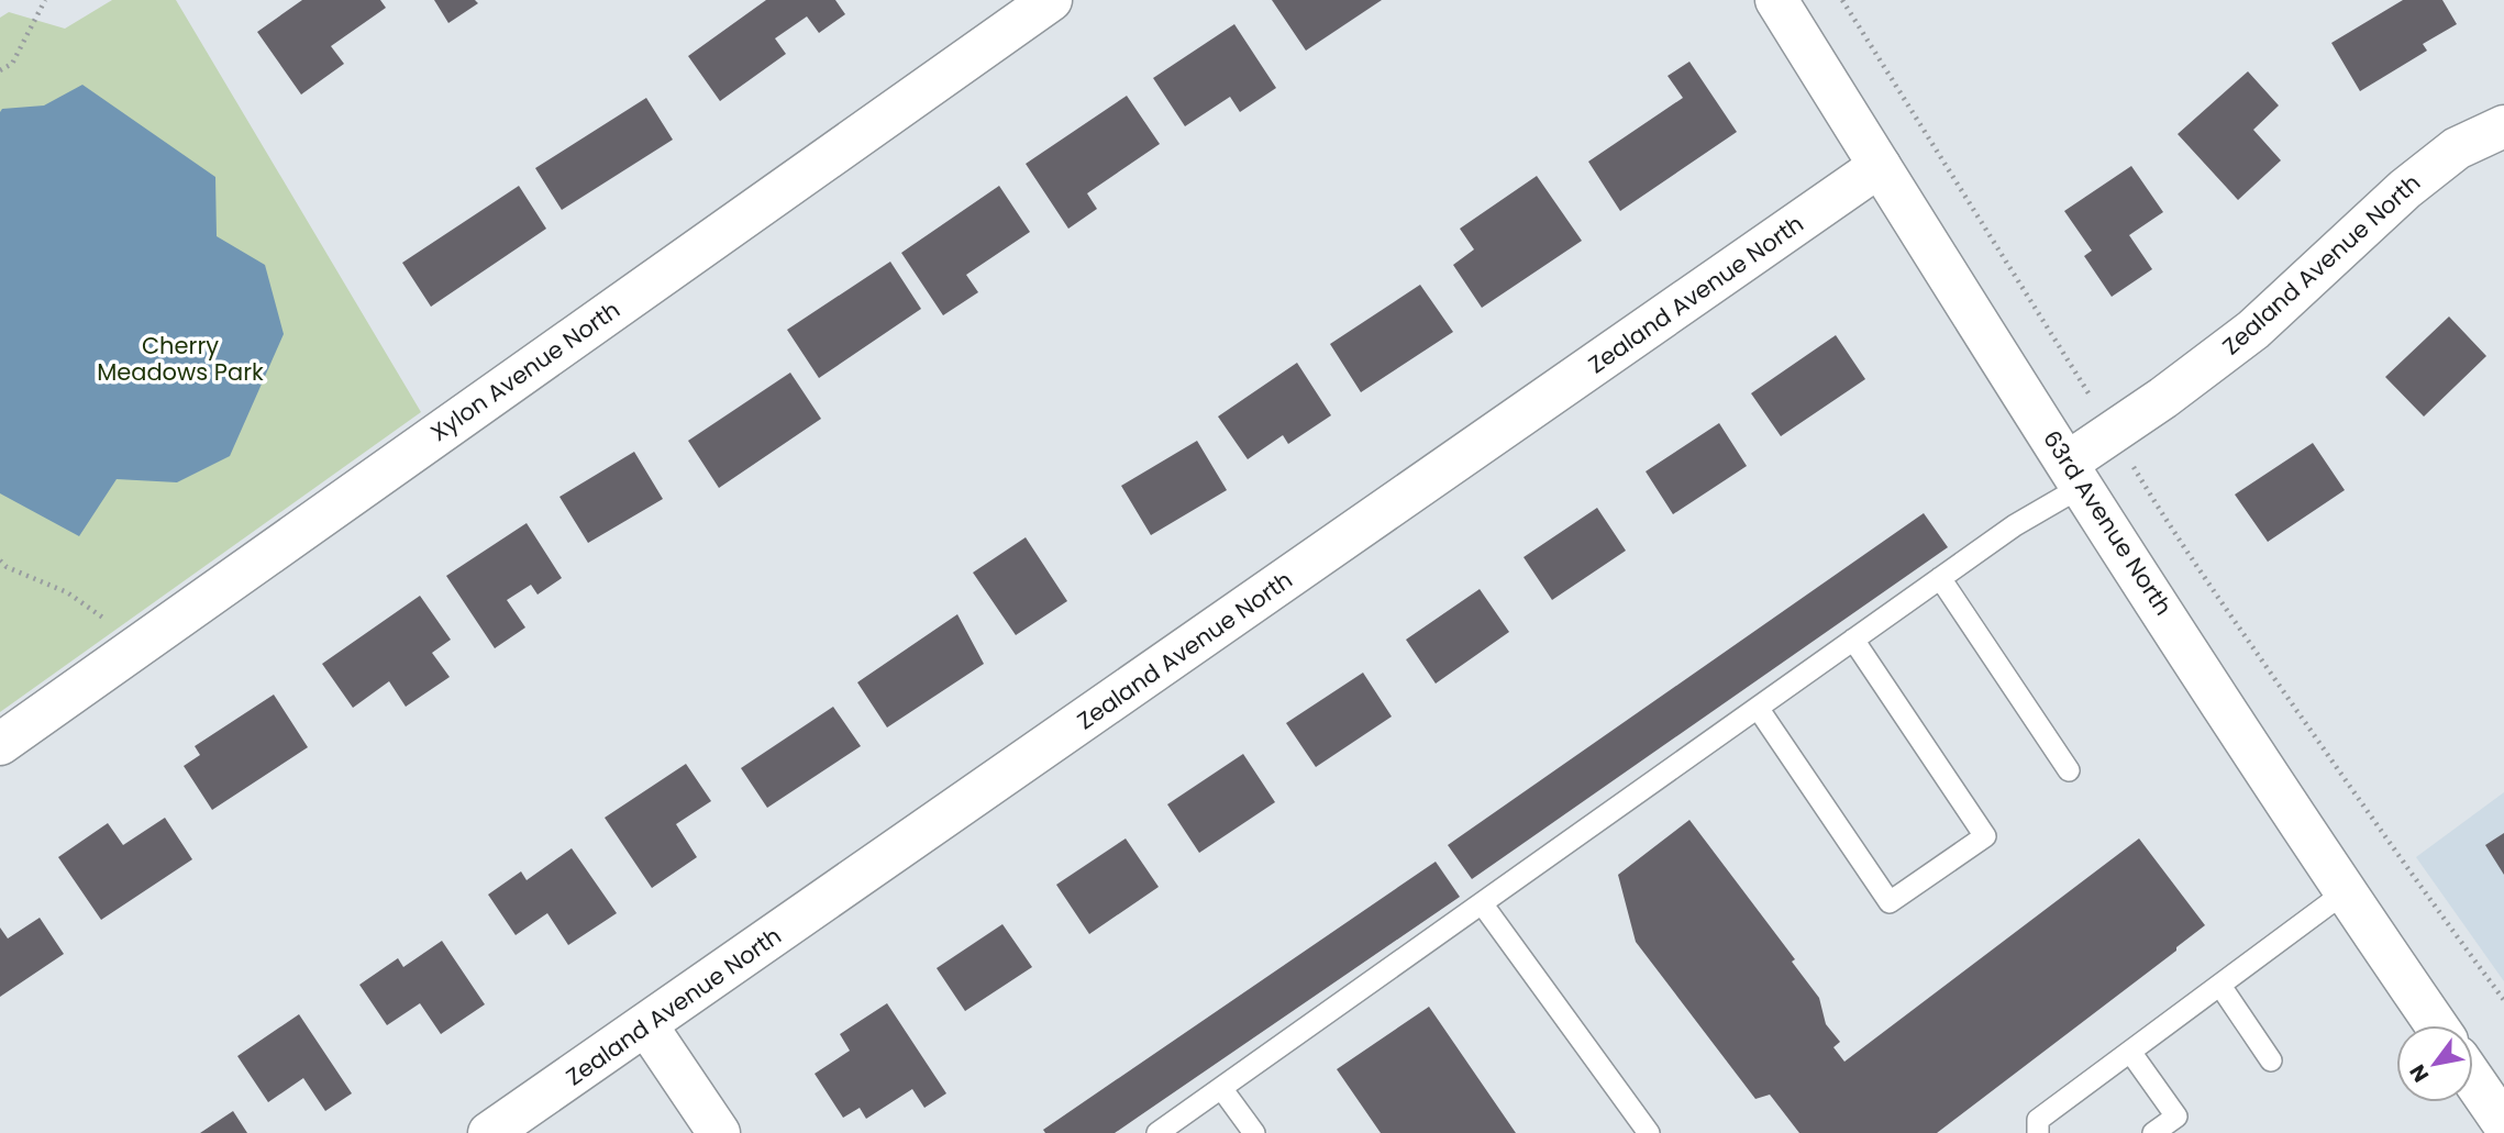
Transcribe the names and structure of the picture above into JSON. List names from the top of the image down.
{
  "streets": {
    "street": ["Zealand Avenue North", "Xylon Avenue North", "63rd Avenue North"]
  },
  "crossings": [
    ["Zealand Avenue North", "63rd Avenue North"]
  ],
  "parks": ["Cherry Meadows Park"],
  "north": "bottom left"
}
